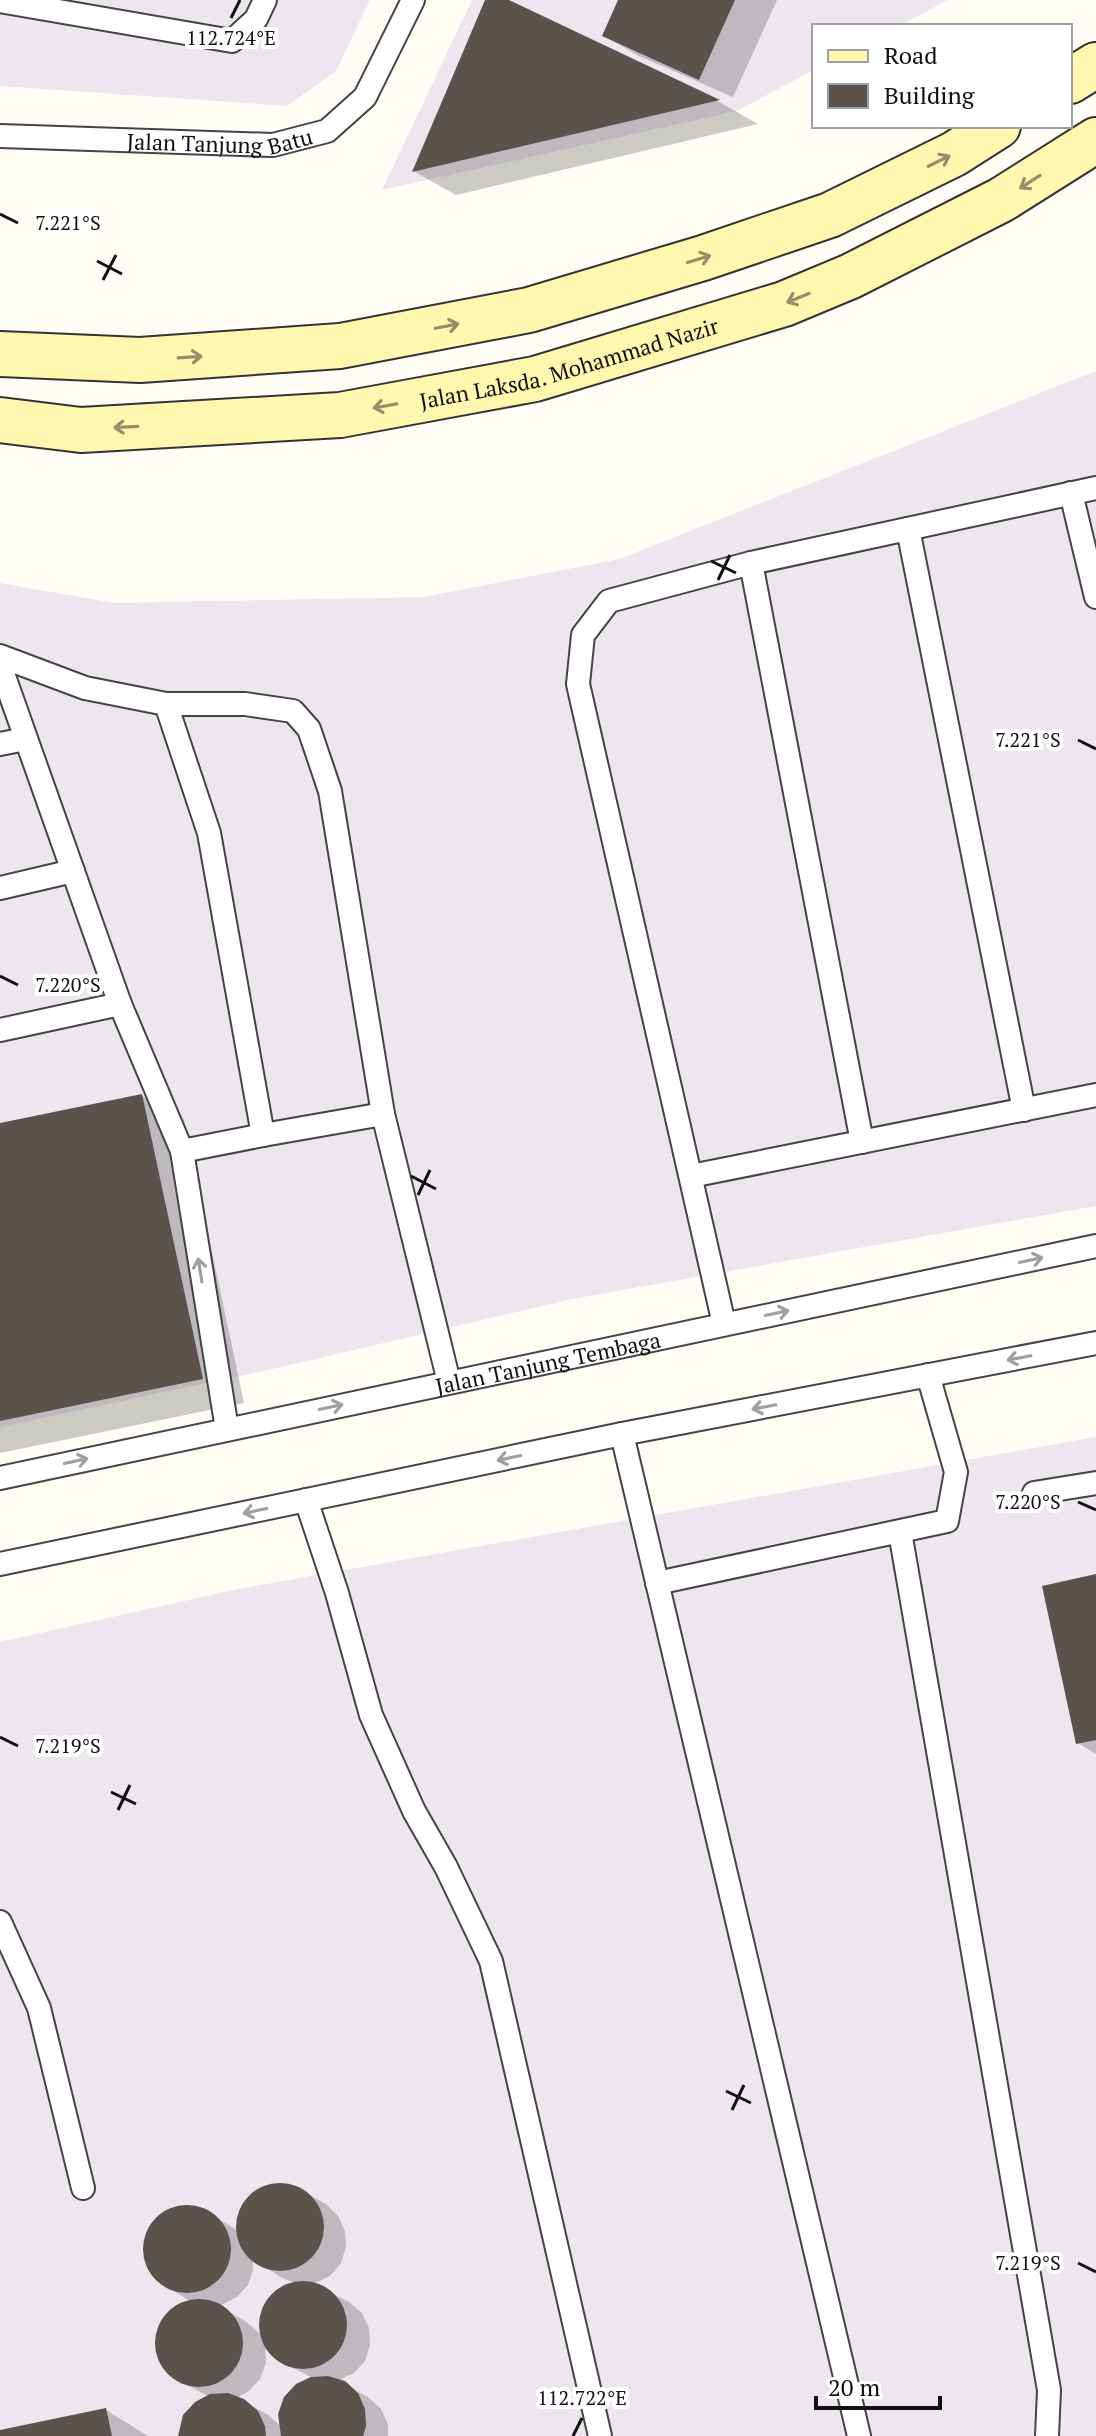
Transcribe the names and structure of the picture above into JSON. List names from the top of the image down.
{
  "streets": {
    "main road": ["Jalan Laksda. Mohammad Nazir"],
    "lane": ["Jalan Tanjung Batu", "Jalan Tanjung Tembaga"]
  },
  "legend": ["Road", "Building"],
  "scale_bar": "20 m",
  "coordinates": [
    "112.724°E",
    "7.221°S",
    "7.220°S",
    "7.219°S",
    "112.722°E"
  ]
}
